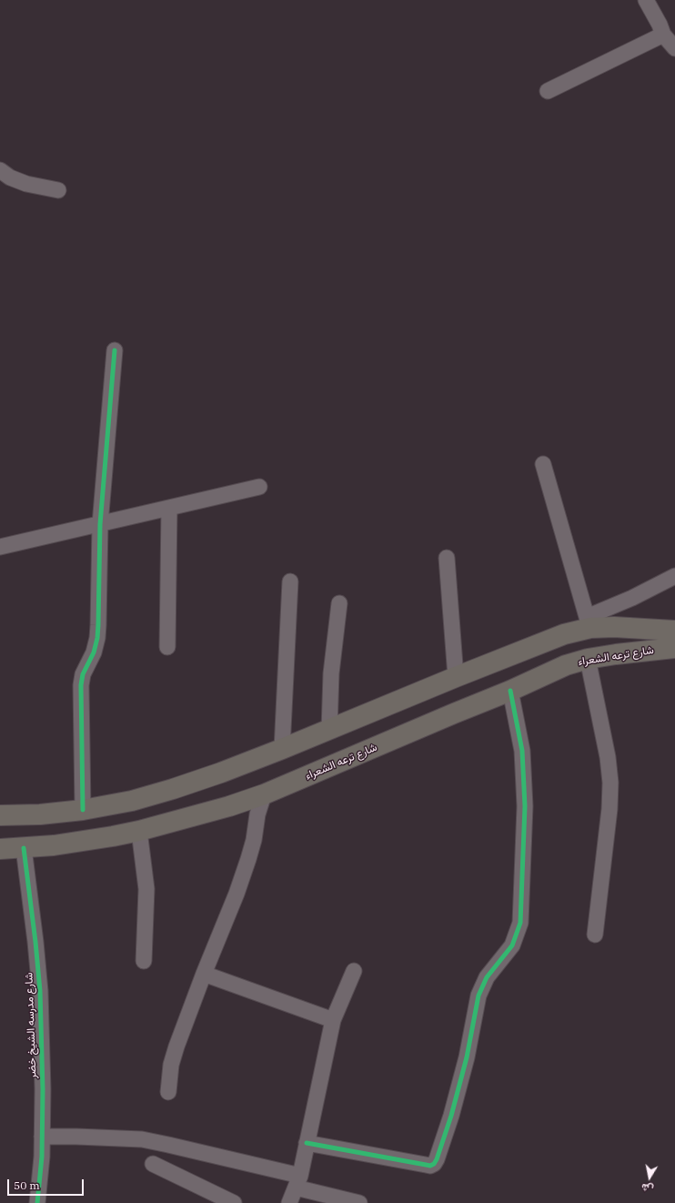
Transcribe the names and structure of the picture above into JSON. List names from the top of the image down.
{
  "streets": {
    "highway": ["شارع ترعه الشعراء"],
    "street": ["شارع مدرسه الشيخ خضر"]
  },
  "crossings": [
    ["شارع ترعه الشعراء", "شارع مدرسه الشيخ خضر"]
  ],
  "scale_bar": "50 m",
  "north": "bottom"
}
